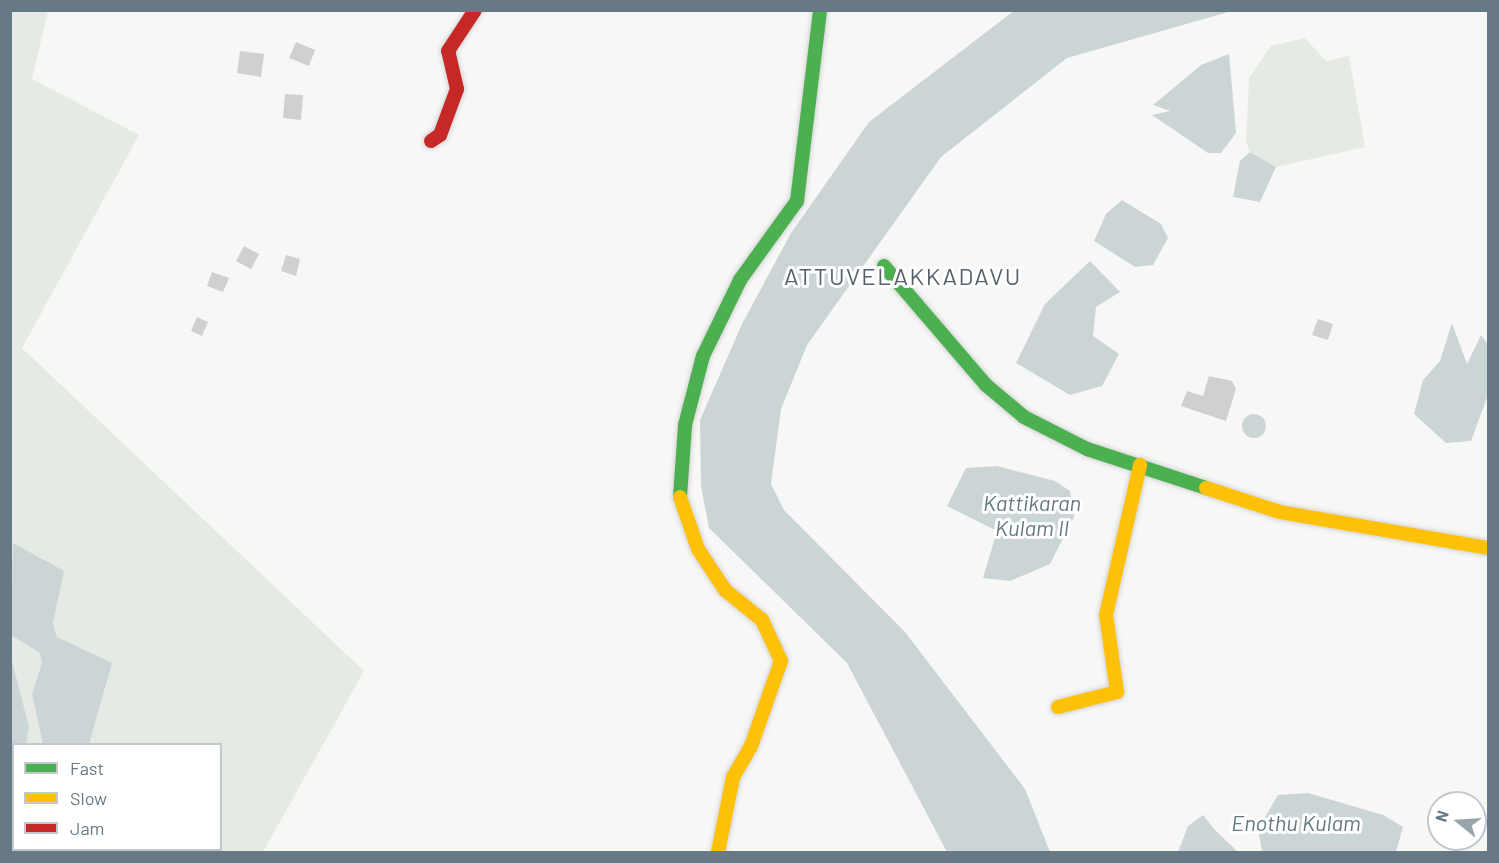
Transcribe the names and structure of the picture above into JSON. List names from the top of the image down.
{
  "districts": ["ATTUVELAKKADAVU"],
  "water": ["Kattikaran Kulam II", "Enothu Kulam"],
  "legend": ["Fast", "Slow", "Jam"],
  "north": "left"
}
